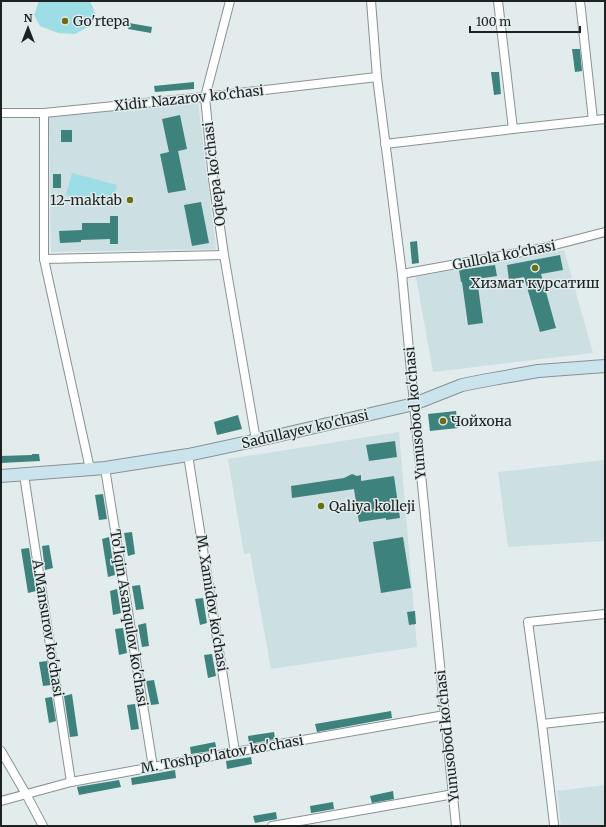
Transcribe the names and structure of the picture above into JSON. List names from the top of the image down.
{
  "streets": {
    "main road": ["Sadullayev ko'chasi"],
    "street": [
      "Xidir Nazarov ko'chasi",
      "Oqtepa ko'chasi",
      "Gullola ko'chasi",
      "Yunusobod ko'chasi",
      "M. Xamidov ko'chasi",
      "To'lqin Asanqulov ko'chasi",
      "A.Mansurov ko'chasi",
      "M. Toshpo'latov ko'chasi"
    ]
  },
  "crossings": [
    ["Xidir Nazarov ko'chasi", "Oqtepa ko'chasi"],
    ["Xidir Nazarov ko'chasi", "Yunusobod ko'chasi"],
    ["Oqtepa ko'chasi", "Sadullayev ko'chasi"],
    ["Gullola ko'chasi", "Yunusobod ko'chasi"],
    ["Yunusobod ko'chasi", "Sadullayev ko'chasi"],
    ["Yunusobod ko'chasi", "M. Toshpo'latov ko'chasi"],
    ["Sadullayev ko'chasi", "M. Xamidov ko'chasi"],
    ["Sadullayev ko'chasi", "To'lqin Asanqulov ko'chasi"],
    ["Sadullayev ko'chasi", "A.Mansurov ko'chasi"],
    ["M. Xamidov ko'chasi", "M. Toshpo'latov ko'chasi"],
    ["To'lqin Asanqulov ko'chasi", "M. Toshpo'latov ko'chasi"],
    ["A.Mansurov ko'chasi", "M. Toshpo'latov ko'chasi"]
  ],
  "places": [
    "Go'rtepa",
    "12-maktab",
    "Хизмат курсатиш",
    "Чойхона",
    "Qaliya kolleji"
  ],
  "scale_bar": "100 m",
  "north": "top"
}
